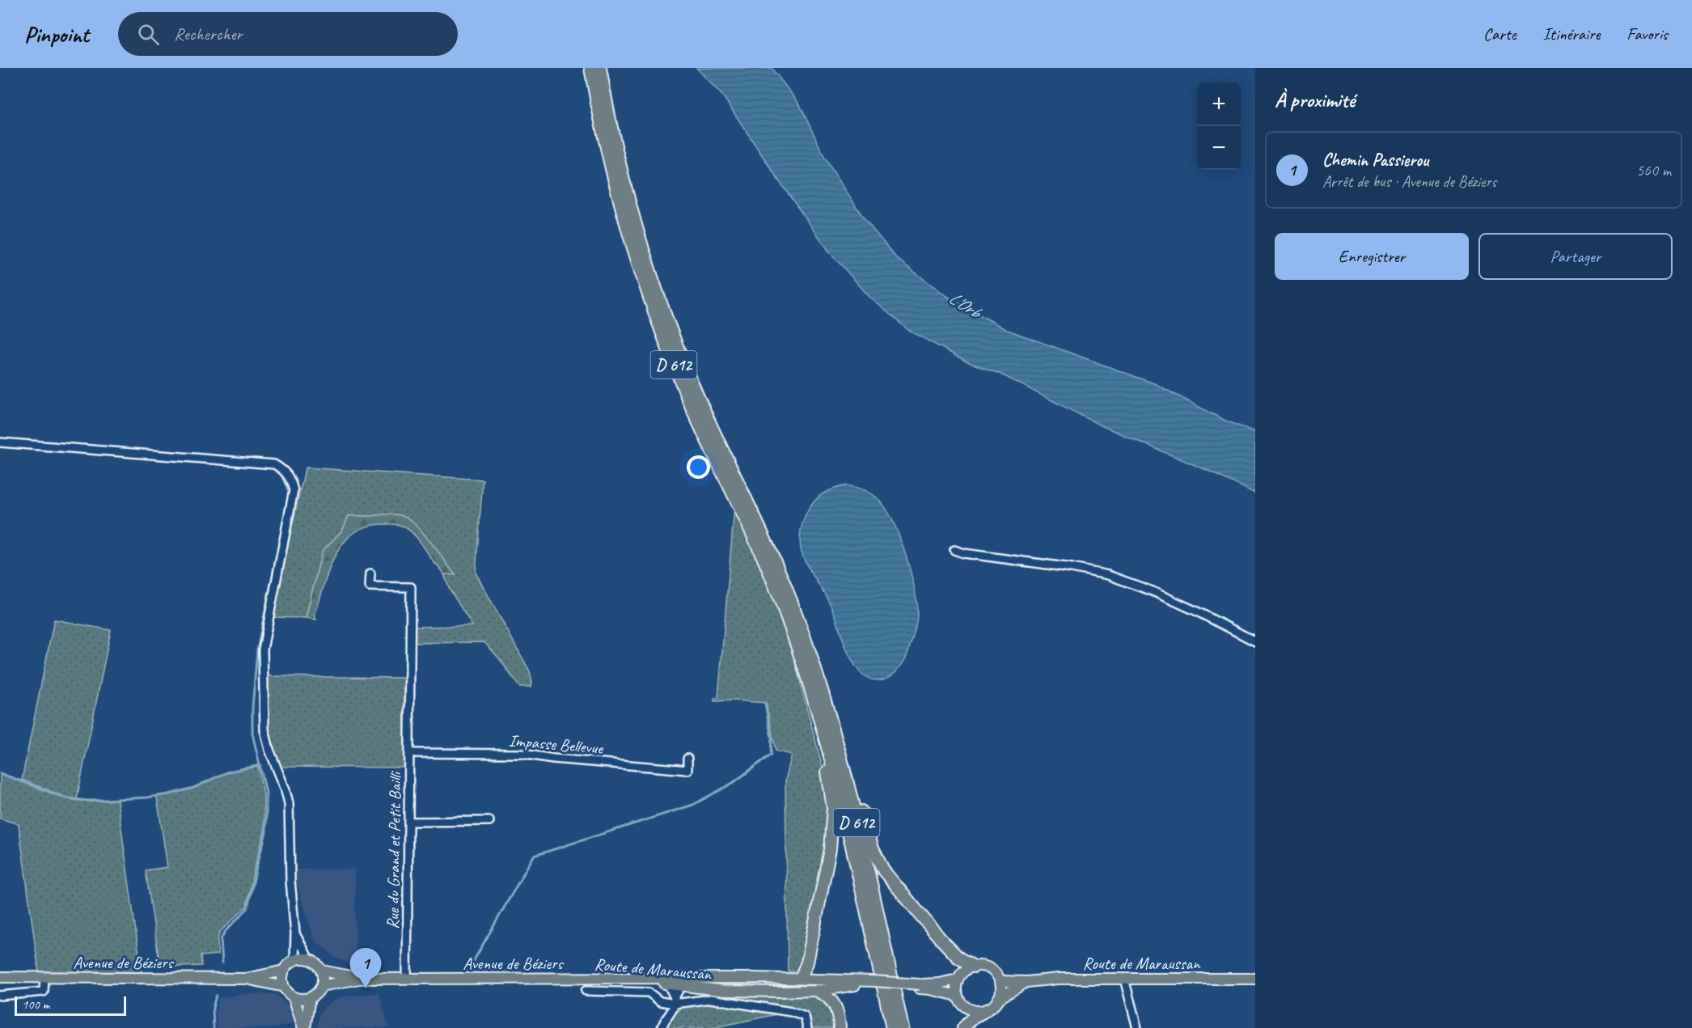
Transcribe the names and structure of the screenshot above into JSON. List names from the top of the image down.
{
  "streets": {
    "highway": ["D 612"],
    "main road": ["Avenue de Béziers", "Route de Maraussan"],
    "street": ["Impasse Bellevue", "Rue du Grand et Petit Bailli"]
  },
  "crossings": [
    ["Impasse Bellevue", "Rue du Grand et Petit Bailli"],
    ["Rue du Grand et Petit Bailli", "Avenue de Béziers"],
    ["Avenue de Béziers", "Route de Maraussan"]
  ],
  "water": ["L'Orb"],
  "scale_bar": "100 m",
  "page": {
    "header": "Pinpoint",
    "search": "Rechercher",
    "nav": ["Carte", "Itinéraire", "Favoris"],
    "heading": "À proximité",
    "map_buttons": ["+", "−"],
    "list": [
      {
        "mark": "1",
        "name": "Chemin Passierou",
        "note": "Arrêt de bus · Avenue de Béziers",
        "value": "560 m"
      }
    ],
    "buttons": ["Enregistrer", "Partager"],
    "pins": "1",
    "scale": "100 m"
  }
}
